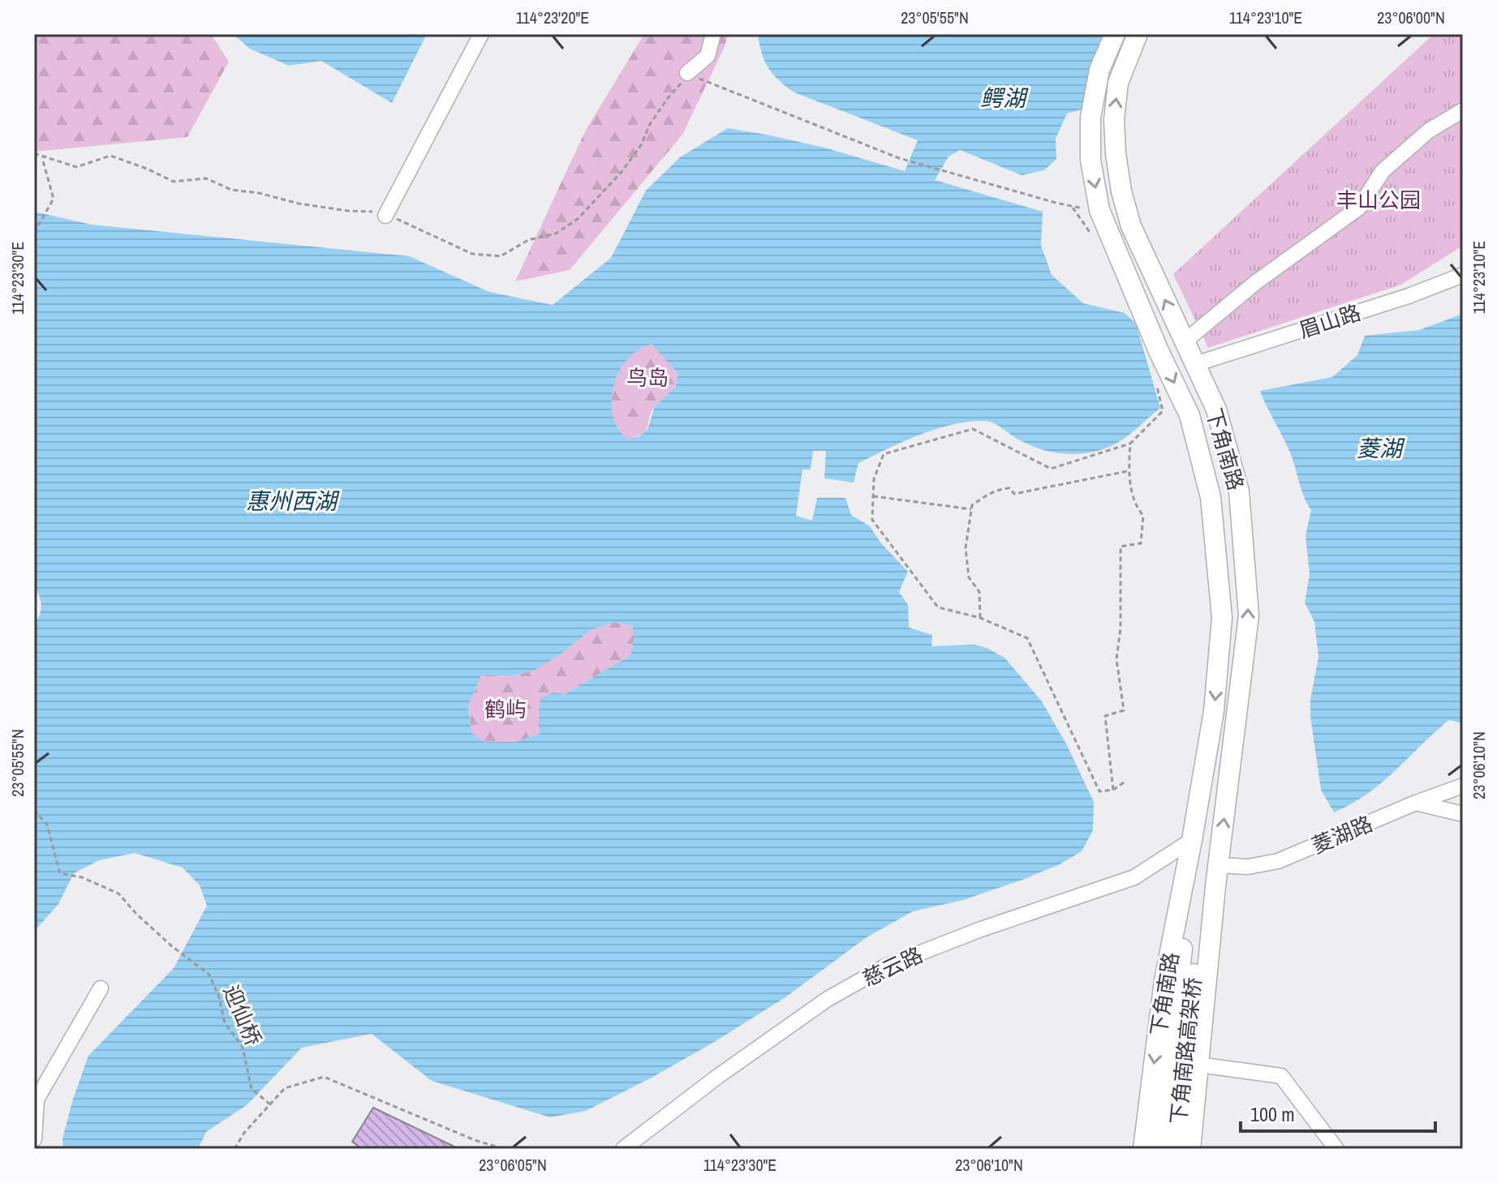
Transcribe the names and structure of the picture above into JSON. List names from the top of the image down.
{
  "streets": {
    "main road": ["下角南路", "下角南路高架桥"],
    "street": ["眉山路", "菱湖路", "慈云路"],
    "path": ["迎仙桥"]
  },
  "crossings": [
    ["眉山路", "下角南路"],
    ["下角南路", "菱湖路"],
    ["下角南路", "慈云路"],
    ["下角南路", "下角南路高架桥"]
  ],
  "water": ["鳄湖", "菱湖", "惠州西湖"],
  "parks": ["丰山公园", "鸟岛", "鹤屿"],
  "scale_bar": "100 m",
  "coordinates": [
    "114°23'20\"E",
    "23°05'55\"N",
    "114°23'10\"E",
    "23°06'00\"N",
    "114°23'30\"E",
    "23°06'10\"N",
    "23°06'05\"N"
  ]
}
